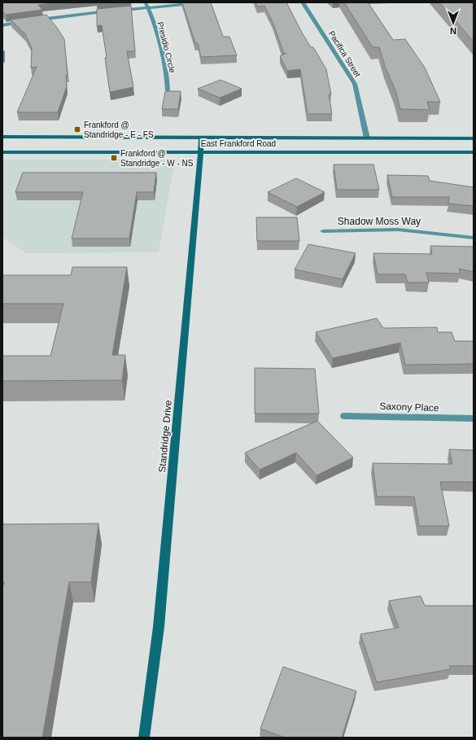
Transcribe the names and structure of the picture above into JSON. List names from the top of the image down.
{
  "streets": {
    "main road": ["East Frankford Road", "Standridge Drive"],
    "street": [
      "Presidio Circle",
      "Pacifica Street",
      "Shadow Moss Way",
      "Saxony Place"
    ]
  },
  "crossings": [
    ["Pacifica Street", "East Frankford Road"],
    ["East Frankford Road", "Standridge Drive"]
  ],
  "places": {
    "transit": ["Frankford @ Standridge - E - FS", "Frankford @ Standridge - W - NS"]
  },
  "north": "bottom"
}
